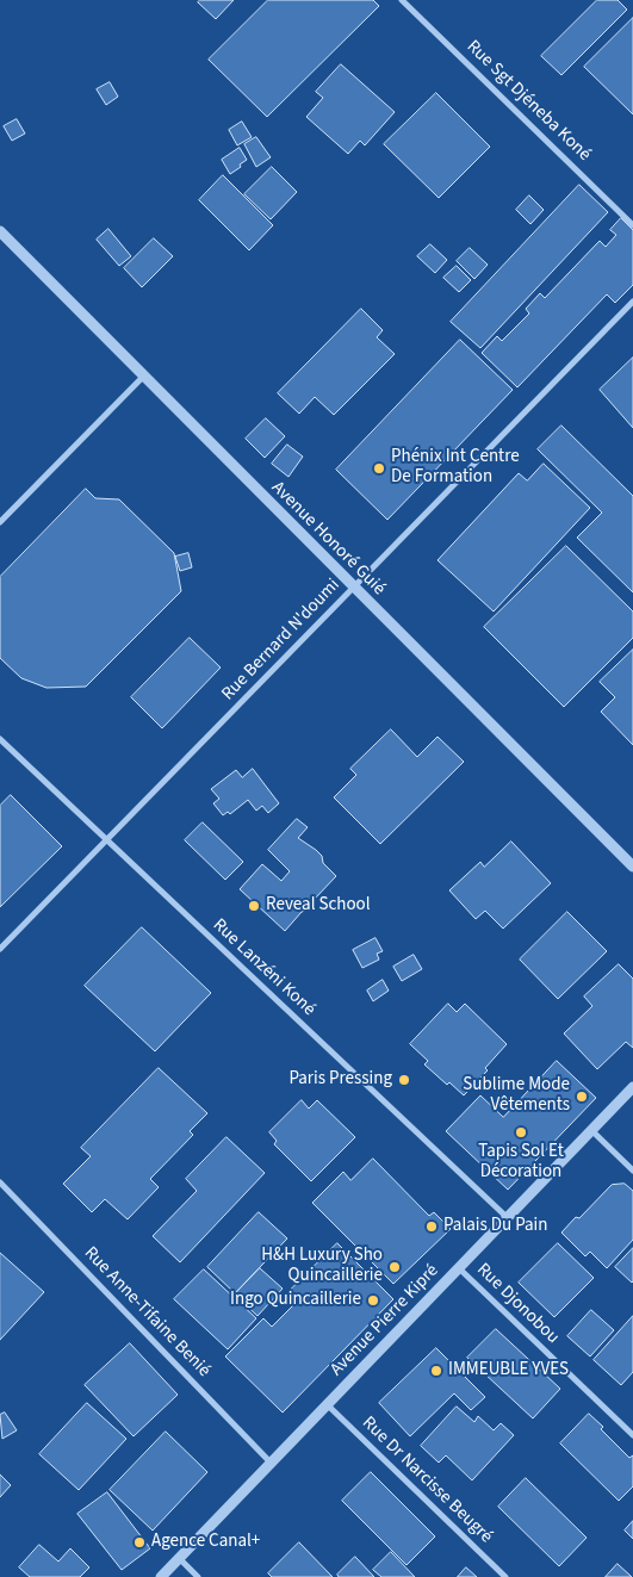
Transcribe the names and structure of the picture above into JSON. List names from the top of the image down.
{
  "streets": {
    "street": [
      "Rue Sgt Djéneba Koné",
      "Avenue Honoré Guié",
      "Rue Bernard N'doumi",
      "Rue Lanzéni Koné",
      "Rue Djonobou",
      "Rue Anne-Tifaine Benié",
      "Avenue Pierre Kipré",
      "Rue Dr Narcisse Beugré"
    ]
  },
  "crossings": [
    ["Avenue Honoré Guié", "Rue Bernard N'doumi"],
    ["Rue Bernard N'doumi", "Rue Lanzéni Koné"],
    ["Rue Lanzéni Koné", "Avenue Pierre Kipré"],
    ["Rue Djonobou", "Avenue Pierre Kipré"],
    ["Rue Anne-Tifaine Benié", "Avenue Pierre Kipré"],
    ["Avenue Pierre Kipré", "Rue Dr Narcisse Beugré"]
  ],
  "places": [
    "Phénix Int Centre De Formation",
    "Reveal School",
    "Paris Pressing",
    "Sublime Mode Vêtements",
    "Tapis Sol Et Décoration",
    "Palais Du Pain",
    "H&H Luxury Sho Quincaillerie",
    "Ingo Quincaillerie",
    "IMMEUBLE YVES",
    "Agence Canal+"
  ]
}
